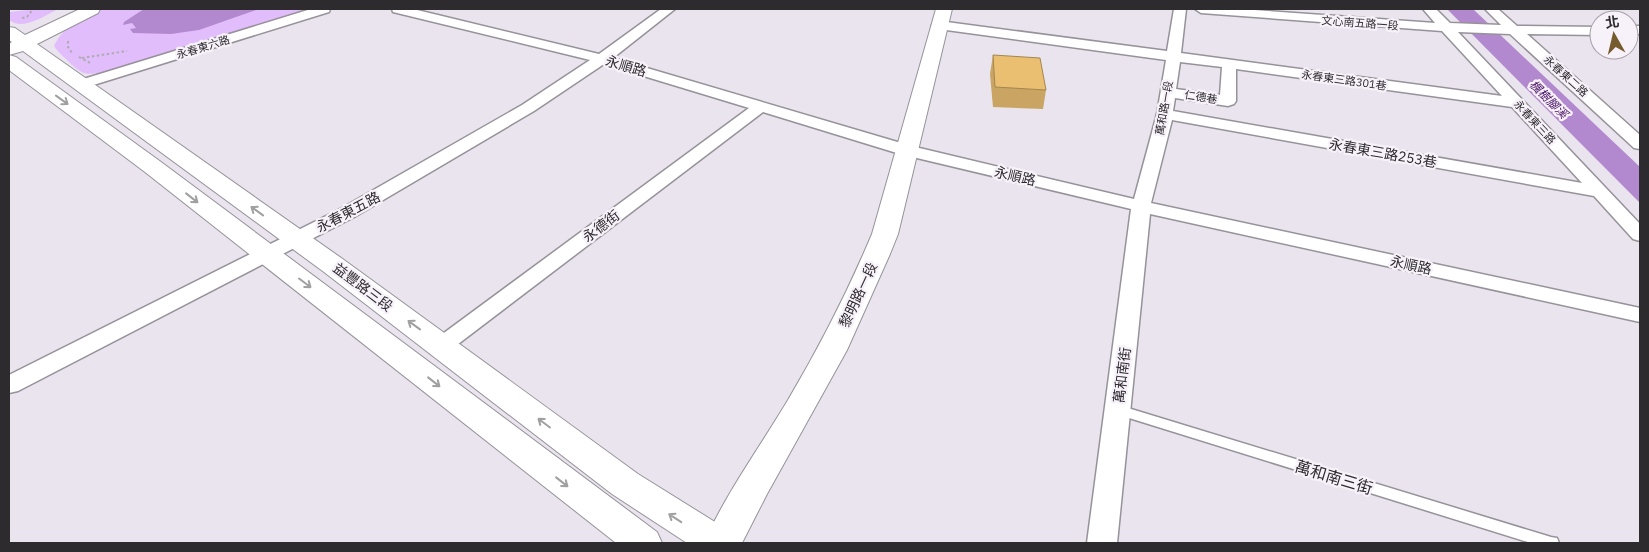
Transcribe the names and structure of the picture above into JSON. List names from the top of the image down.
{
  "streets": {
    "street": [
      "文心南五路一段",
      "永春東六路",
      "永順路",
      "永春東二路",
      "永春東三路301巷",
      "仁德巷",
      "萬和路一段",
      "永春東三路",
      "永春東三路253巷",
      "永春東五路",
      "永德街",
      "益豐路三段",
      "黎明路一段",
      "萬和南街"
    ],
    "lane": ["萬和南三街"]
  },
  "crossings": [
    ["文心南五路一段", "永春東二路"],
    ["文心南五路一段", "永春東三路"],
    ["永春東六路", "益豐路三段"],
    ["永順路", "萬和路一段"],
    ["永順路", "永春東五路"],
    ["永順路", "永德街"],
    ["永順路", "黎明路一段"],
    ["永順路", "萬和南街"],
    ["永春東三路301巷", "仁德巷"],
    ["永春東三路301巷", "萬和路一段"],
    ["永春東三路301巷", "永春東三路"],
    ["永春東三路301巷", "黎明路一段"],
    ["仁德巷", "萬和路一段"],
    ["萬和路一段", "永春東三路253巷"],
    ["萬和路一段", "黎明路一段"],
    ["萬和路一段", "萬和南街"],
    ["永春東三路", "永春東三路253巷"],
    ["永春東五路", "益豐路三段"],
    ["永德街", "益豐路三段"],
    ["萬和南街", "萬和南三街"]
  ],
  "water": ["楓樹腳溪"],
  "north": "top"
}
